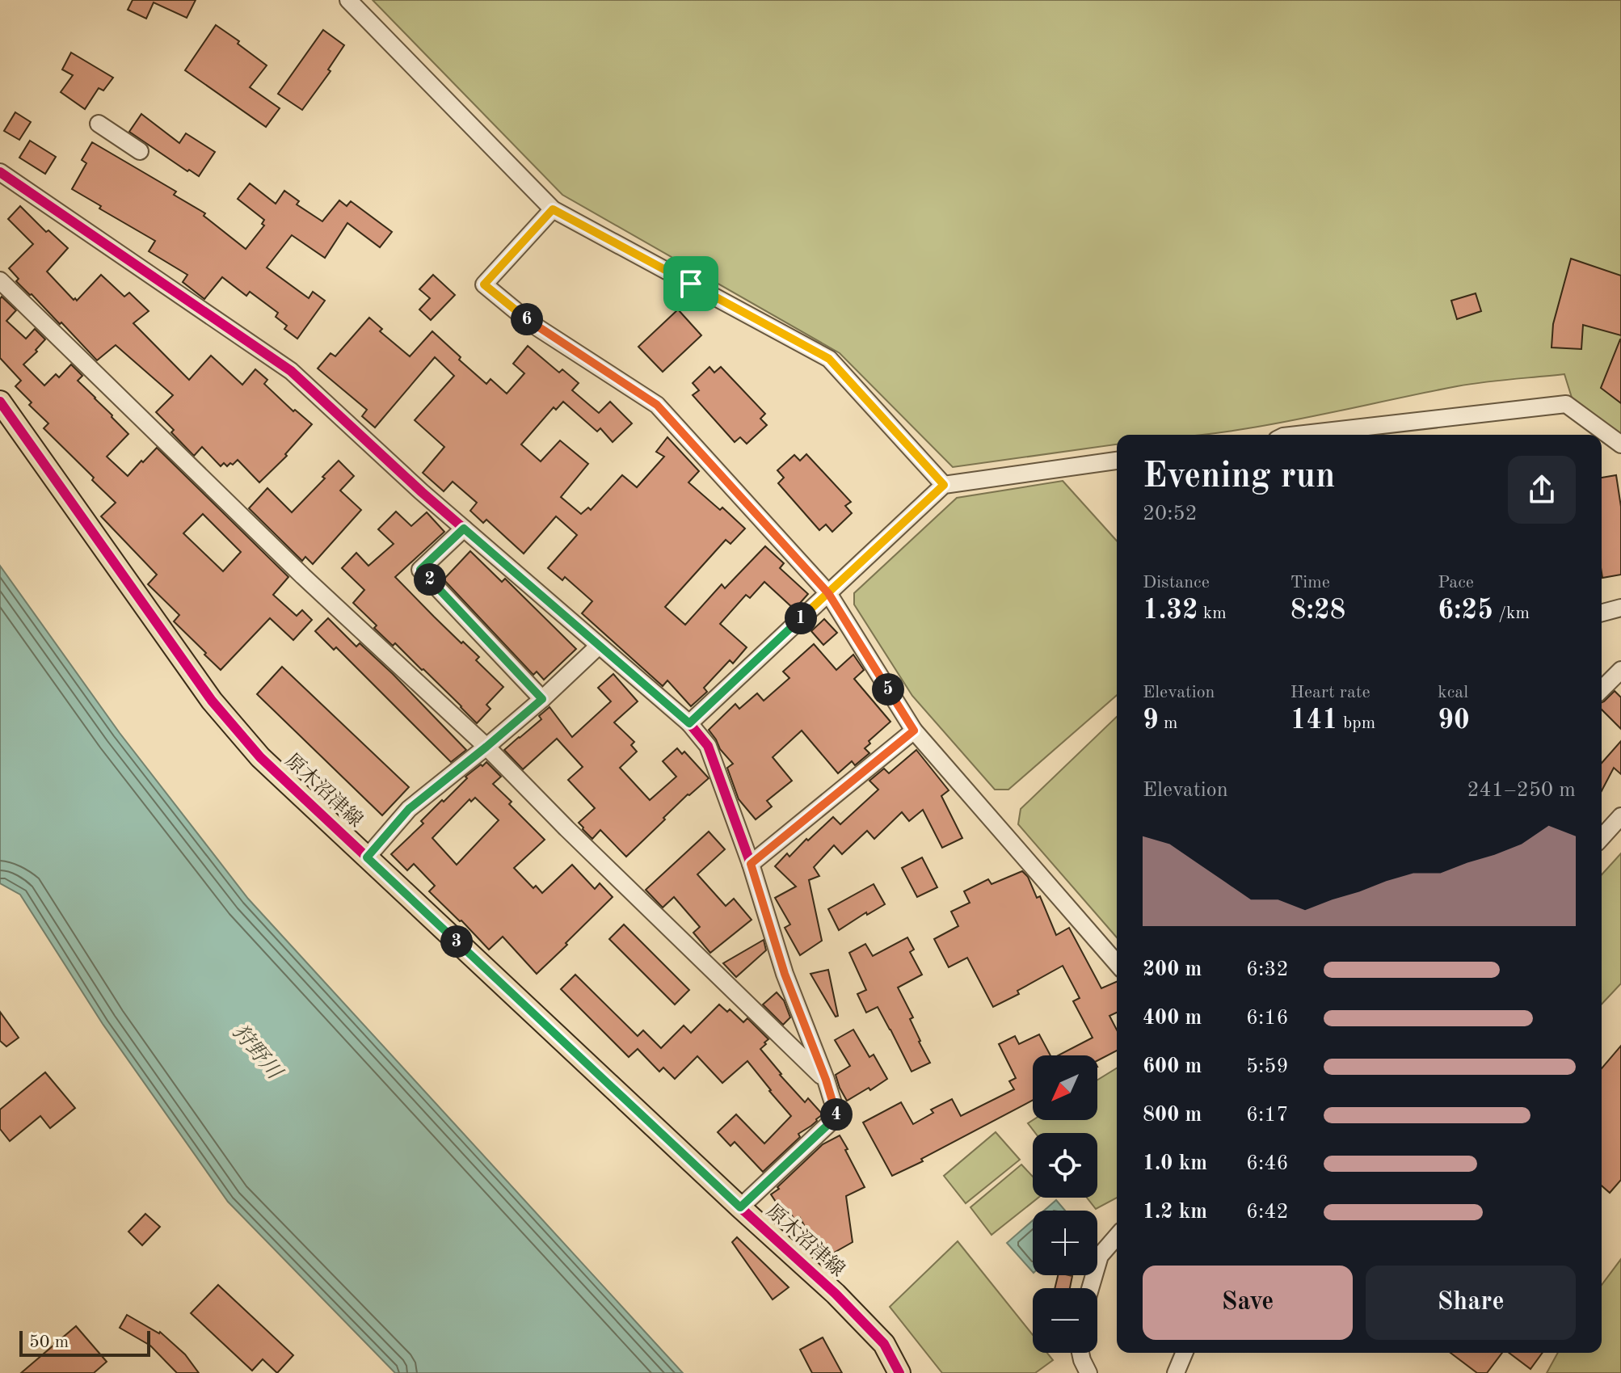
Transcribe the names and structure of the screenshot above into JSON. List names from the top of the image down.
{
  "streets": {
    "main road": ["原木沼津線"]
  },
  "water": ["狩野川"],
  "scale_bar": "50 m",
  "north": "bottom left",
  "page": {
    "pins": [
      "6",
      "2",
      "1",
      "5",
      "3",
      "4"
    ],
    "heading": ["Evening run", "20:52"],
    "stats": [
      ["Distance", "1.32 km"],
      ["Time", "8:28"],
      ["Pace", "6:25 /km"],
      ["Elevation", "9 m"],
      ["Heart rate", "141 bpm"],
      ["kcal", "90"]
    ],
    "chart": ["Elevation", "241–250 m"],
    "list": [
      {
        "name": "200 m",
        "note": "6:32"
      },
      {
        "name": "400 m",
        "note": "6:16"
      },
      {
        "name": "600 m",
        "note": "5:59"
      },
      {
        "name": "800 m",
        "note": "6:17"
      },
      {
        "name": "1.0 km",
        "note": "6:46"
      },
      {
        "name": "1.2 km",
        "note": "6:42"
      }
    ],
    "map_buttons": ["+", "−"],
    "buttons": ["Save", "Share"],
    "scale": "50 m"
  }
}
